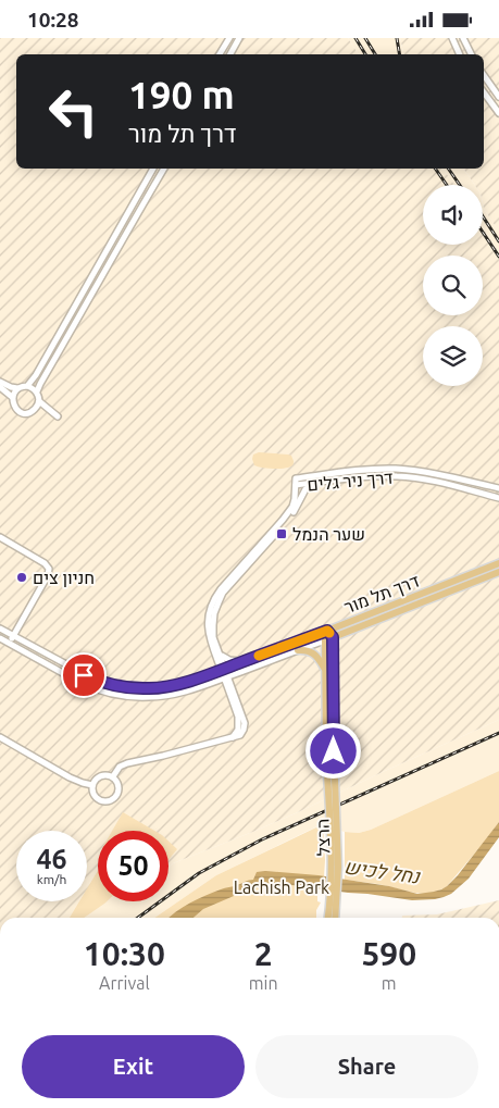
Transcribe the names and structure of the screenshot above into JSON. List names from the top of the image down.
{
  "streets": {
    "main road": ["דרך תל מור", "הרצל"],
    "street": ["דרך ניר גלים"]
  },
  "water": ["נחל לכיש"],
  "parks": ["Lachish Park"],
  "places": {
    "transit": ["שער הנמל"],
    "other": ["חניון צים"]
  },
  "page": {
    "status": "10:28",
    "turn": ["190 m", "דרך תל מור"],
    "speed": "46 km/h",
    "limit": "50",
    "eta": [
      "10:30",
      "Arrival",
      "2",
      "min",
      "590",
      "m"
    ],
    "buttons": ["Exit", "Share"]
  }
}
